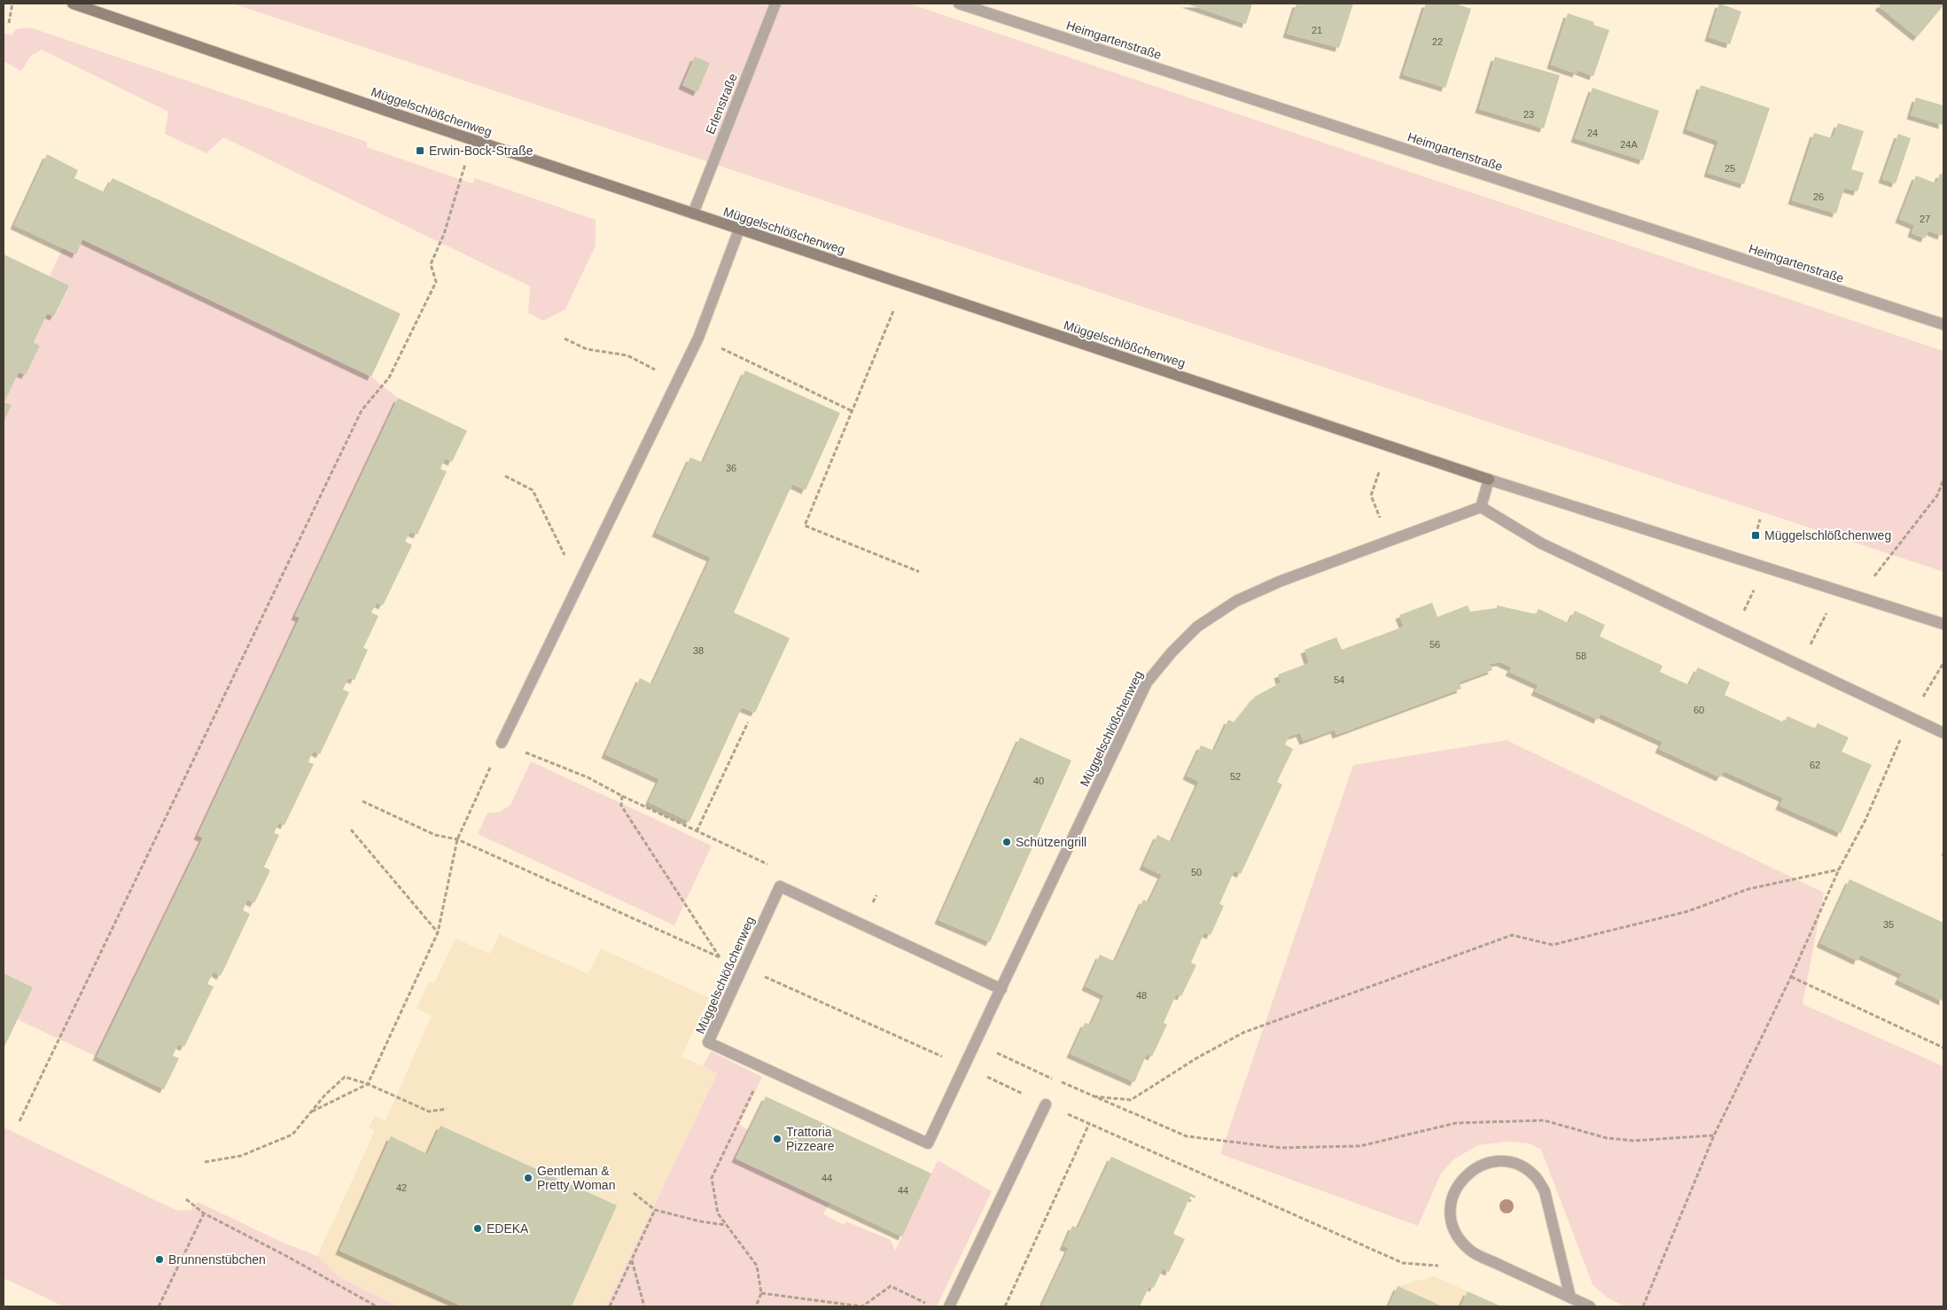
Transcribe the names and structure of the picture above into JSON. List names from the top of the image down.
{
  "streets": {
    "street": ["Heimgartenstraße", "Erlenstraße", "Müggelschlößchenweg"]
  },
  "crossings": [
    ["Erlenstraße", "Müggelschlößchenweg"]
  ],
  "places": {
    "transit": ["Erwin-Bock-Straße", "Müggelschlößchenweg"],
    "other": [
      "Schützengrill",
      "Trattoria Pizzeare",
      "Gentleman & Pretty Woman",
      "EDEKA",
      "Brunnenstübchen"
    ]
  },
  "house_numbers": [
    "21",
    "22",
    "23",
    "24",
    "24A",
    "25",
    "26",
    "27",
    "36",
    "56",
    "38",
    "58",
    "54",
    "60",
    "62",
    "52",
    "40",
    "50",
    "35",
    "48",
    "44",
    "42",
    "44"
  ]
}
